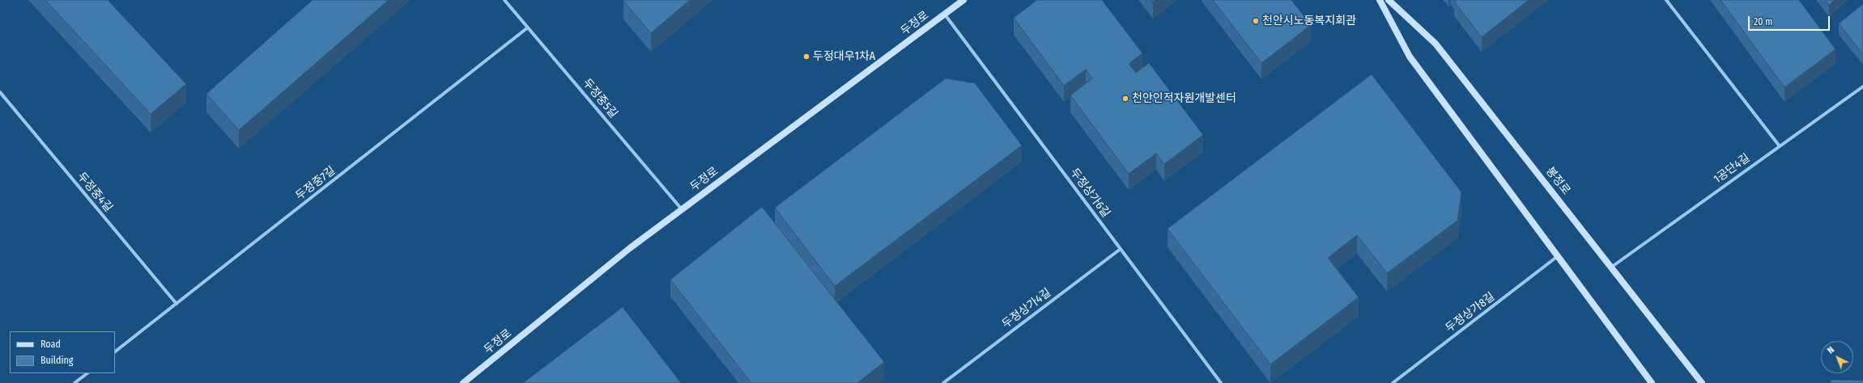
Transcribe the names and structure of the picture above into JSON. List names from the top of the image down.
{
  "streets": {
    "street": [
      "두정로",
      "두정중5길",
      "1공단4길",
      "봉정로",
      "두정중7길",
      "두정중4길",
      "두정상가6길",
      "두정상가4길",
      "두정상가8길"
    ]
  },
  "crossings": [
    ["두정로", "두정중5길"],
    ["두정로", "두정상가6길"],
    ["두정중5길", "두정중7길"],
    ["1공단4길", "봉정로"],
    ["두정중7길", "두정중4길"],
    ["두정상가6길", "두정상가4길"]
  ],
  "places": ["천안시노동복지회관", "두정대우1차A", "천안인적자원개발센터"],
  "legend": ["Road", "Building"],
  "scale_bar": "20 m",
  "north": "top left"
}
